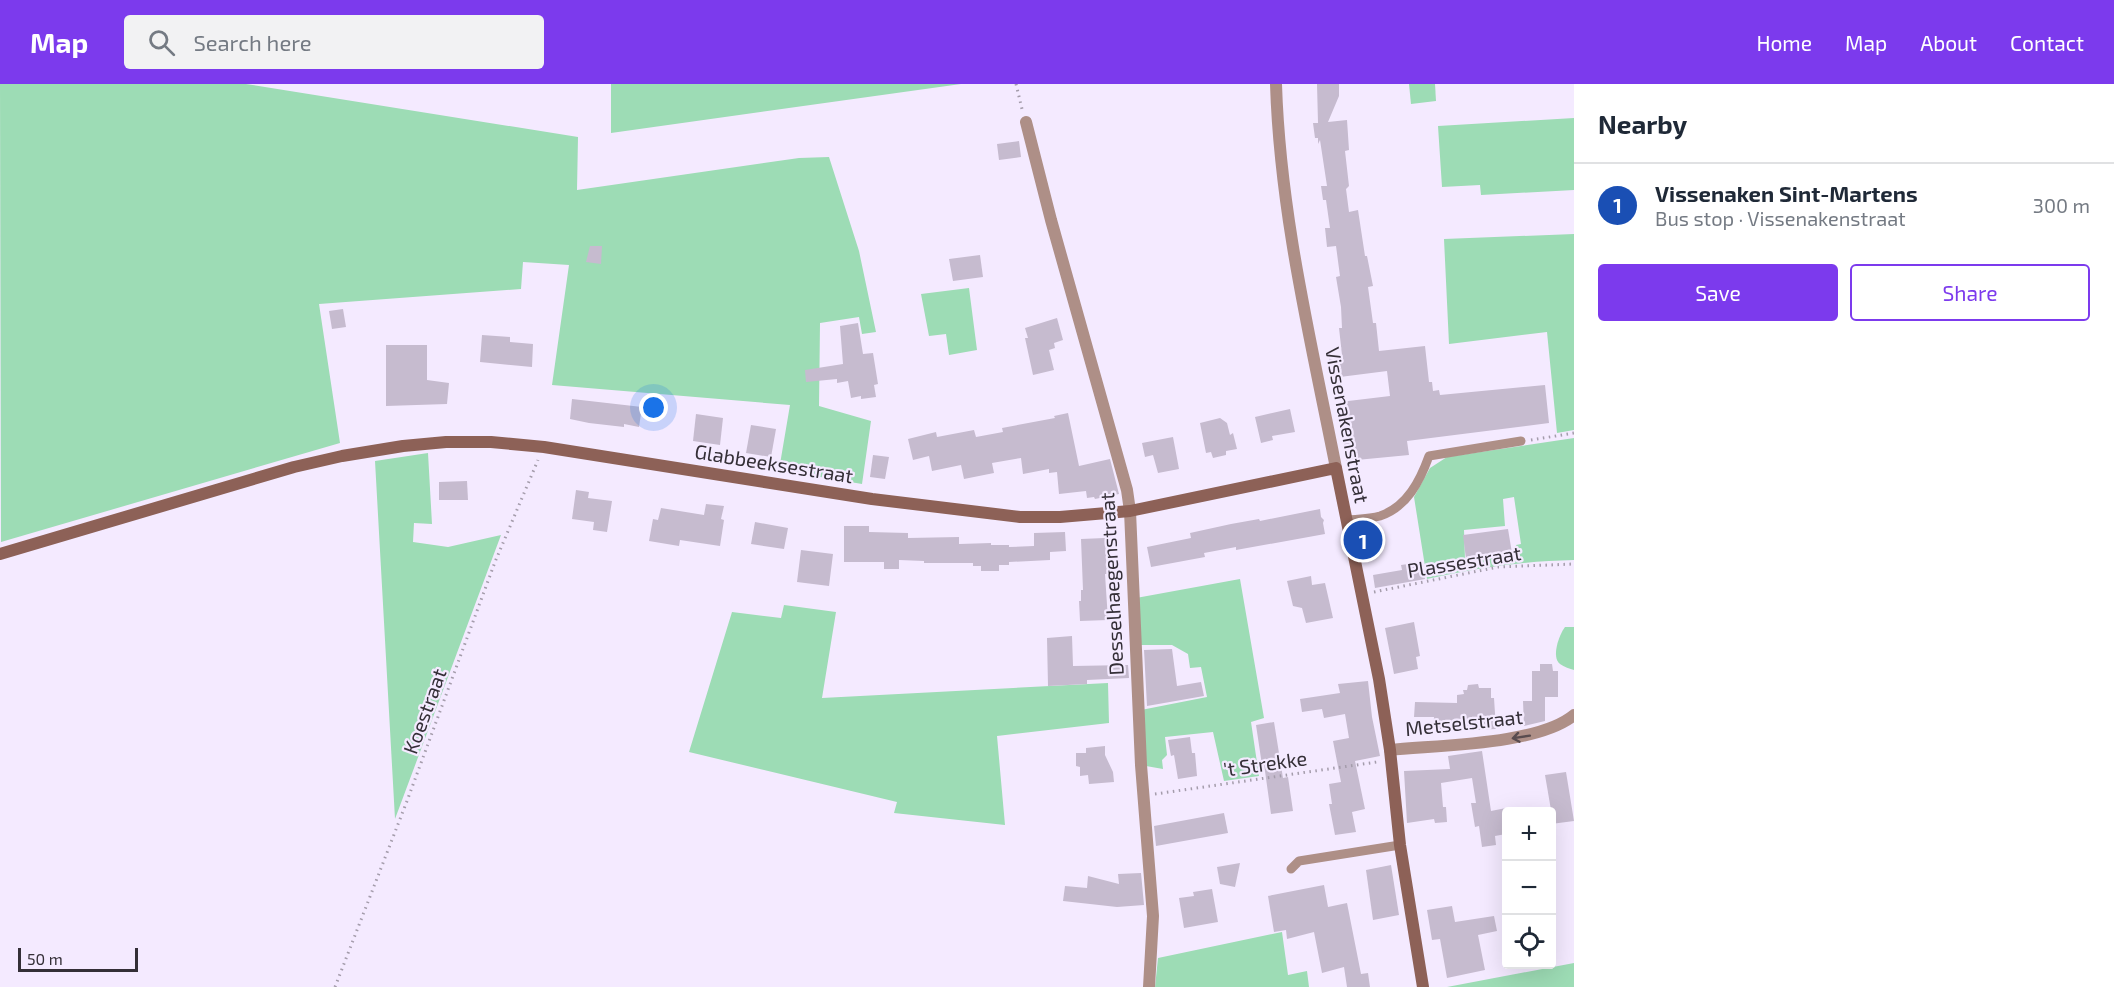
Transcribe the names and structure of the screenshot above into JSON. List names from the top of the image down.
{
  "streets": {
    "street": [
      "Vissenakenstraat",
      "Glabbeeksestraat",
      "Desselhaegenstraat",
      "Metselstraat"
    ],
    "path": ["Plassestraat", "Koestraat", "'t Strekke"]
  },
  "crossings": [
    ["Vissenakenstraat", "Glabbeeksestraat"],
    ["Vissenakenstraat", "Plassestraat"],
    ["Vissenakenstraat", "Metselstraat"],
    ["Vissenakenstraat", "'t Strekke"],
    ["Glabbeeksestraat", "Desselhaegenstraat"],
    ["Glabbeeksestraat", "Koestraat"],
    ["Desselhaegenstraat", "'t Strekke"],
    ["Metselstraat", "'t Strekke"]
  ],
  "one_way": ["Metselstraat"],
  "scale_bar": "50 m",
  "page": {
    "header": "Map",
    "search": "Search here",
    "nav": [
      "Home",
      "Map",
      "About",
      "Contact"
    ],
    "heading": "Nearby",
    "list": [
      {
        "mark": "1",
        "name": "Vissenaken Sint-Martens",
        "note": "Bus stop · Vissenakenstraat",
        "value": "300 m"
      }
    ],
    "buttons": ["Save", "Share"],
    "pins": "1",
    "map_buttons": ["+", "−"],
    "scale": "50 m"
  }
}
